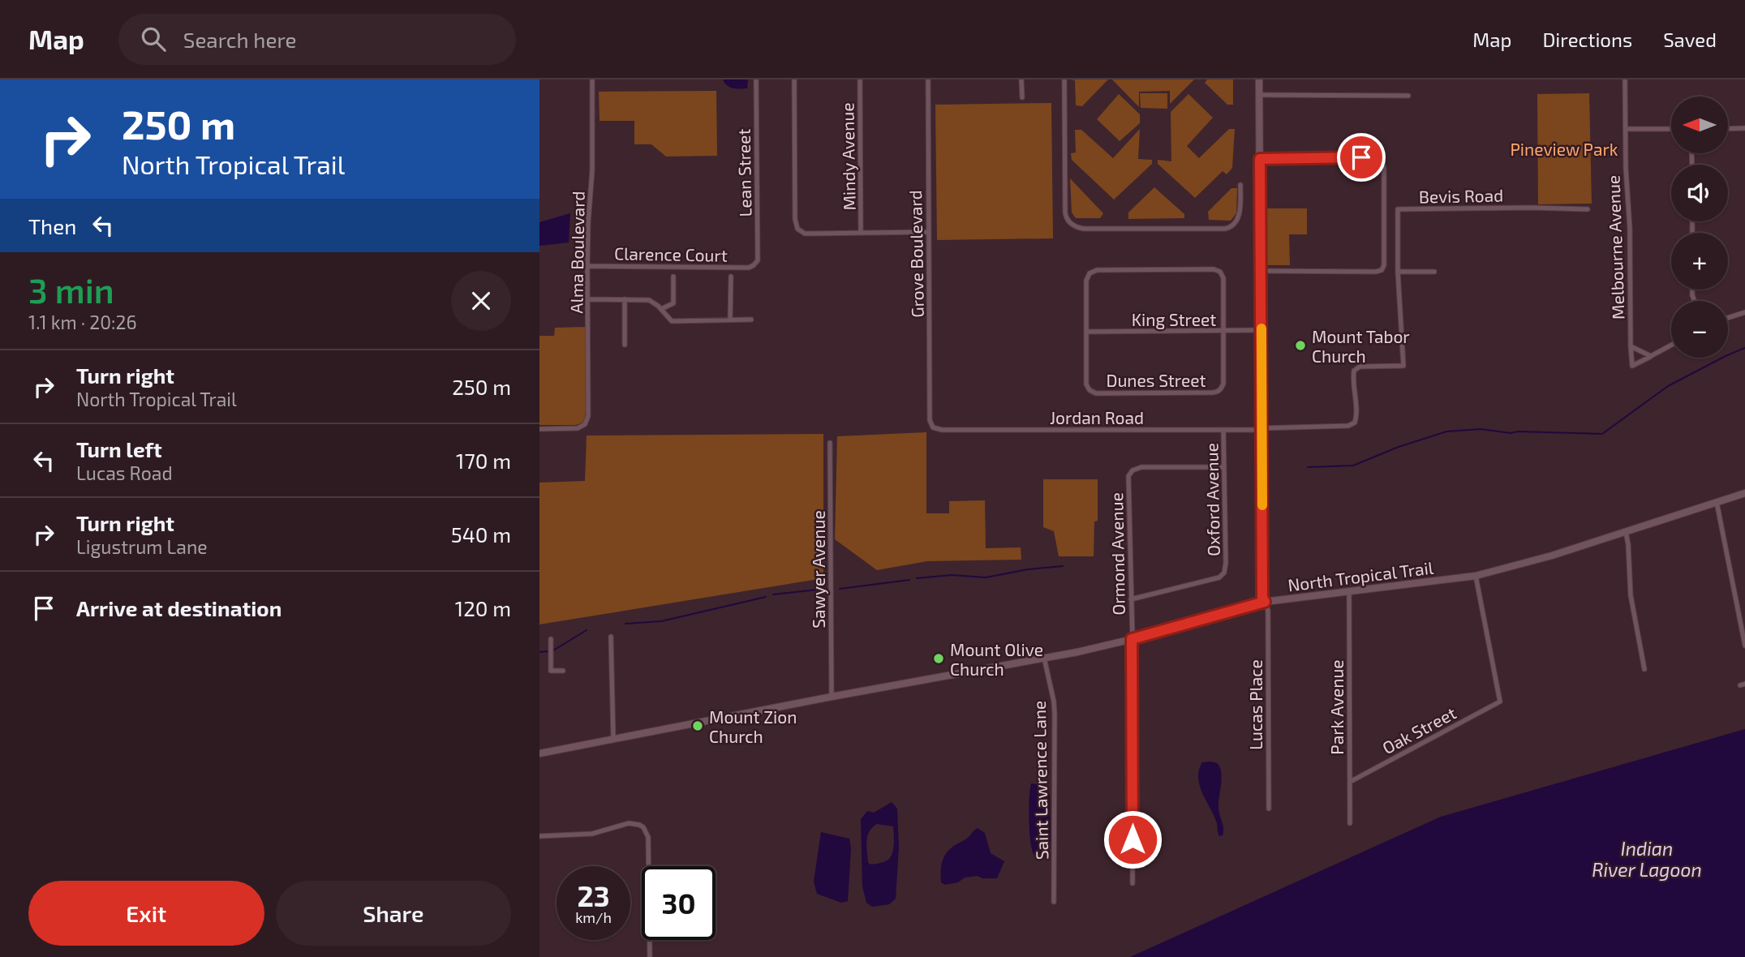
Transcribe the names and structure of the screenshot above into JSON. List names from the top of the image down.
{
  "streets": {
    "street": [
      "Mindy Avenue",
      "Lean Street",
      "Bevis Road",
      "Melbourne Avenue",
      "Alma Boulevard",
      "Clarence Court",
      "Grove Boulevard",
      "King Street",
      "Dunes Street",
      "Jordan Road",
      "Oxford Avenue",
      "Ormond Avenue",
      "Sawyer Avenue",
      "North Tropical Trail",
      "Lucas Place",
      "Park Avenue",
      "Oak Street",
      "Saint Lawrence Lane"
    ]
  },
  "crossings": [
    ["Lean Street", "Clarence Court"],
    ["Bevis Road", "Jordan Road"],
    ["Alma Boulevard", "Clarence Court"],
    ["Grove Boulevard", "Jordan Road"],
    ["King Street", "Dunes Street"],
    ["Jordan Road", "Oxford Avenue"],
    ["Oxford Avenue", "Ormond Avenue"],
    ["Ormond Avenue", "North Tropical Trail"],
    ["Sawyer Avenue", "North Tropical Trail"],
    ["North Tropical Trail", "Lucas Place"],
    ["North Tropical Trail", "Park Avenue"],
    ["North Tropical Trail", "Oak Street"],
    ["North Tropical Trail", "Saint Lawrence Lane"],
    ["Park Avenue", "Oak Street"]
  ],
  "water": ["Indian River Lagoon"],
  "parks": ["Pineview Park"],
  "places": ["Mount Tabor Church", "Mount Olive Church", "Mount Zion Church"],
  "north": "left",
  "page": {
    "header": "Map",
    "search": "Search here",
    "nav": ["Map", "Directions", "Saved"],
    "turn": ["250 m", "North Tropical Trail"],
    "map_buttons": ["+", "−"],
    "then": "Then",
    "heading": ["3 min", "1.1 km · 20:26"],
    "list": [
      {
        "name": "Turn right",
        "note": "North Tropical Trail",
        "value": "250 m"
      },
      {
        "name": "Turn left",
        "note": "Lucas Road",
        "value": "170 m"
      },
      {
        "name": "Turn right",
        "note": "Ligustrum Lane",
        "value": "540 m"
      },
      {
        "name": "Arrive at destination",
        "value": "120 m"
      }
    ],
    "speed": "23 km/h",
    "limit": "30",
    "buttons": ["Exit", "Share"]
  }
}
